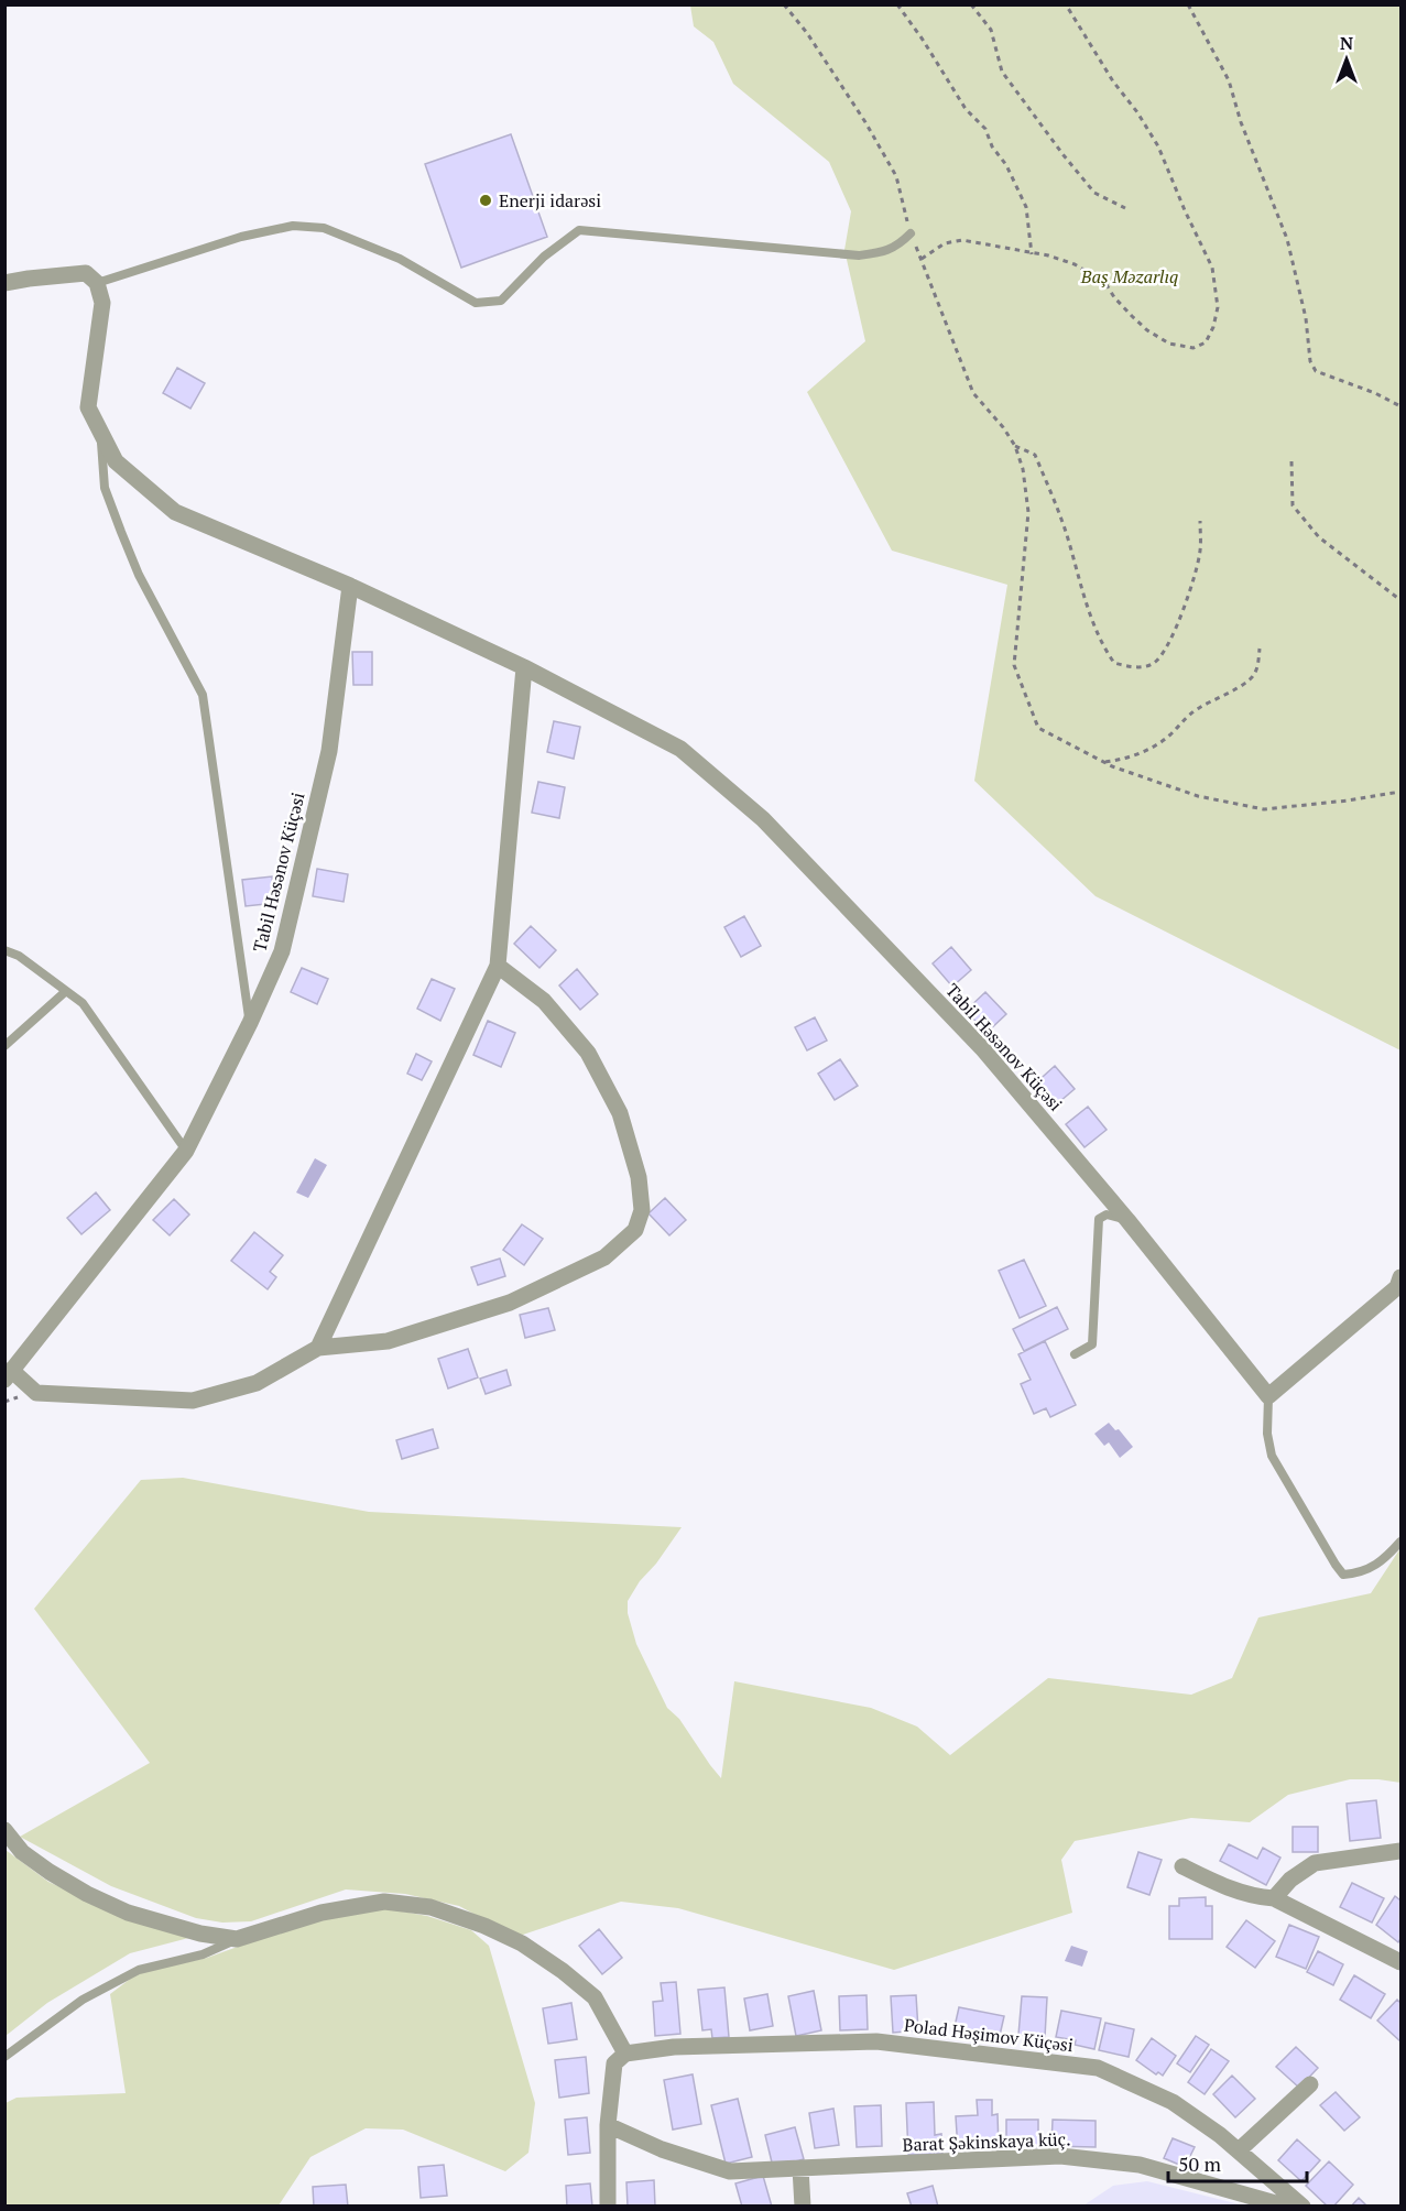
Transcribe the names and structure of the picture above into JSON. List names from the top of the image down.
{
  "streets": {
    "street": ["Tabil Həsənov Küçəsi", "Polad Həşimov Küçəsi", "Barat Şəkinskaya küç."]
  },
  "parks": ["Baş Məzarlıq"],
  "places": ["Enerji idarəsi"],
  "scale_bar": "50 m",
  "north": "top"
}
